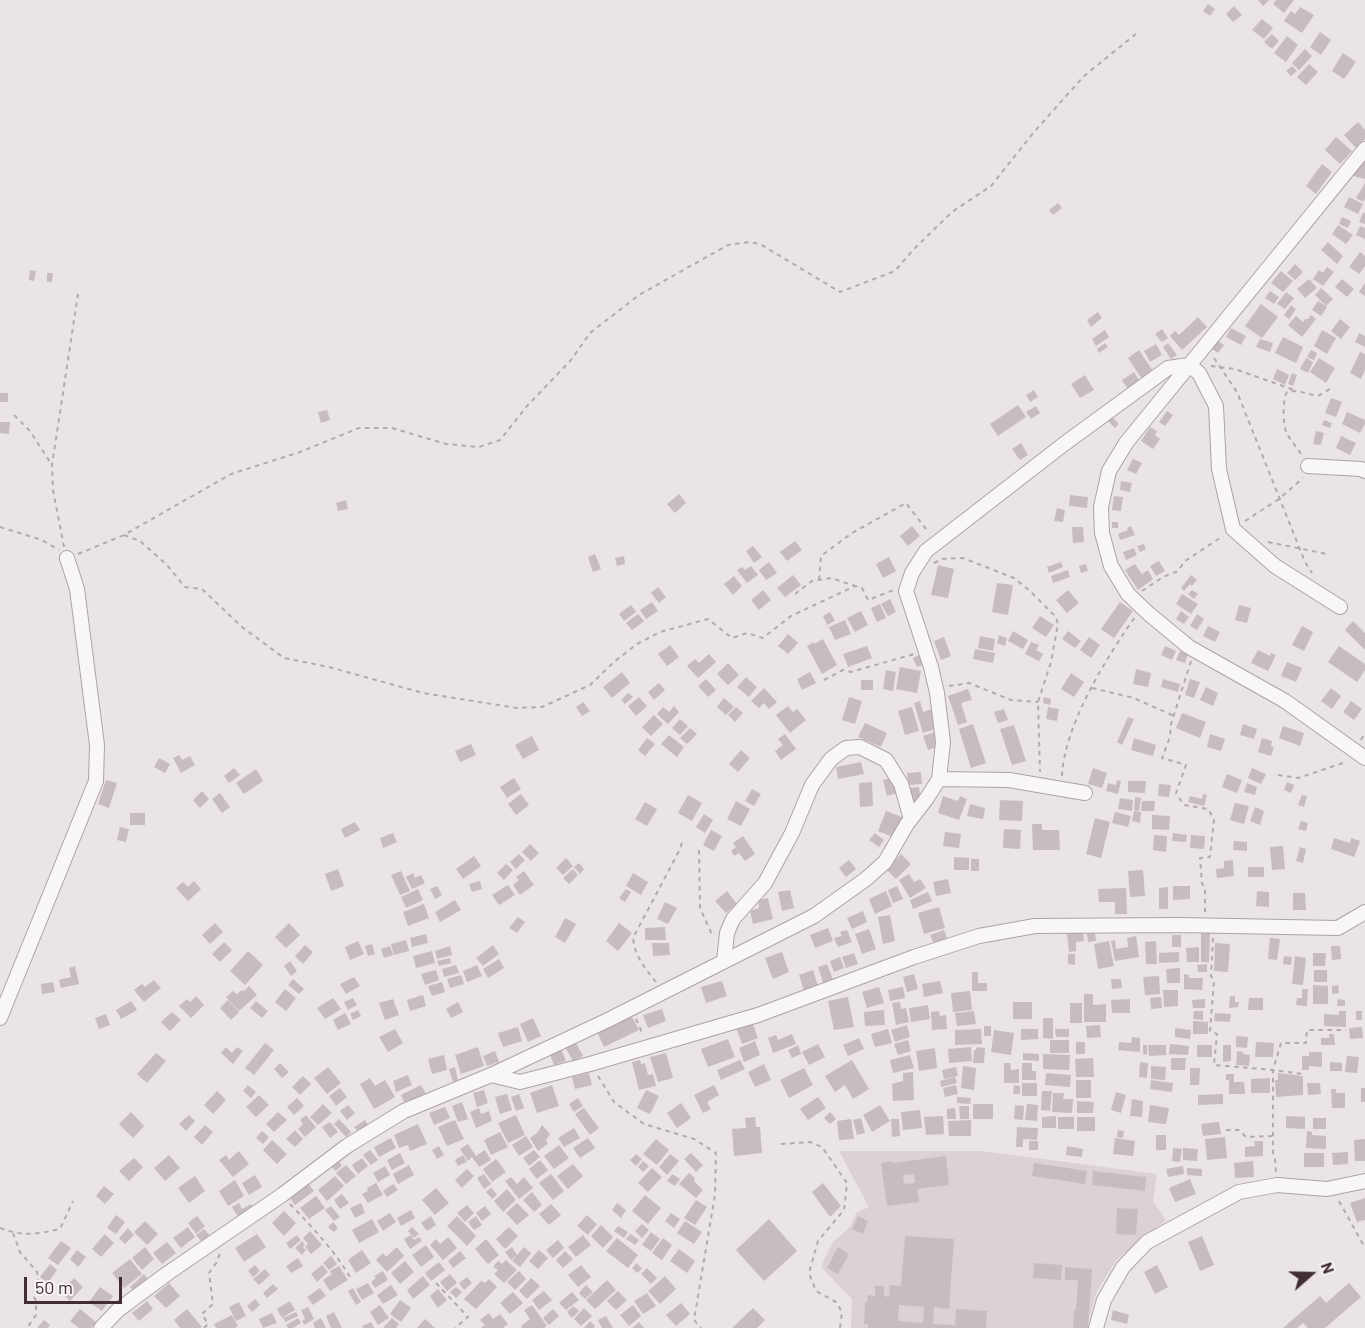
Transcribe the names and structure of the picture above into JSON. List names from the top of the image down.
{
  "scale_bar": "50 m",
  "north": "right"
}
